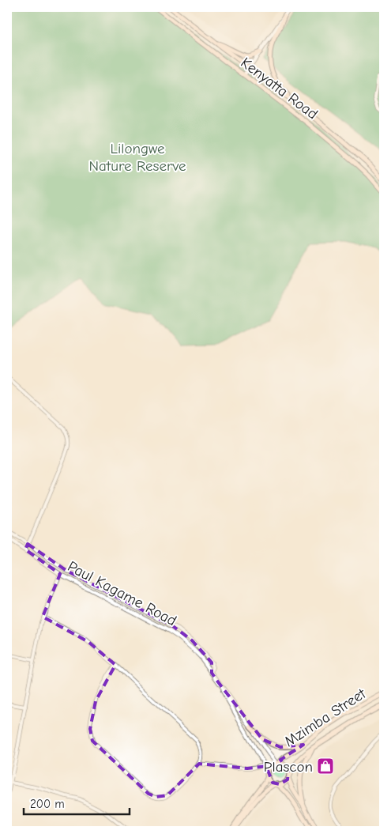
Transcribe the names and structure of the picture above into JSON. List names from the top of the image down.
{
  "streets": {
    "main road": ["Kenyatta Road", "Mzimba Street"],
    "street": ["Paul Kagame Road"]
  },
  "crossings": [
    ["Paul Kagame Road", "Mzimba Street"]
  ],
  "parks": ["Lilongwe Nature Reserve"],
  "places": {
    "shop": ["Plascon"]
  },
  "scale_bar": "200 m"
}
